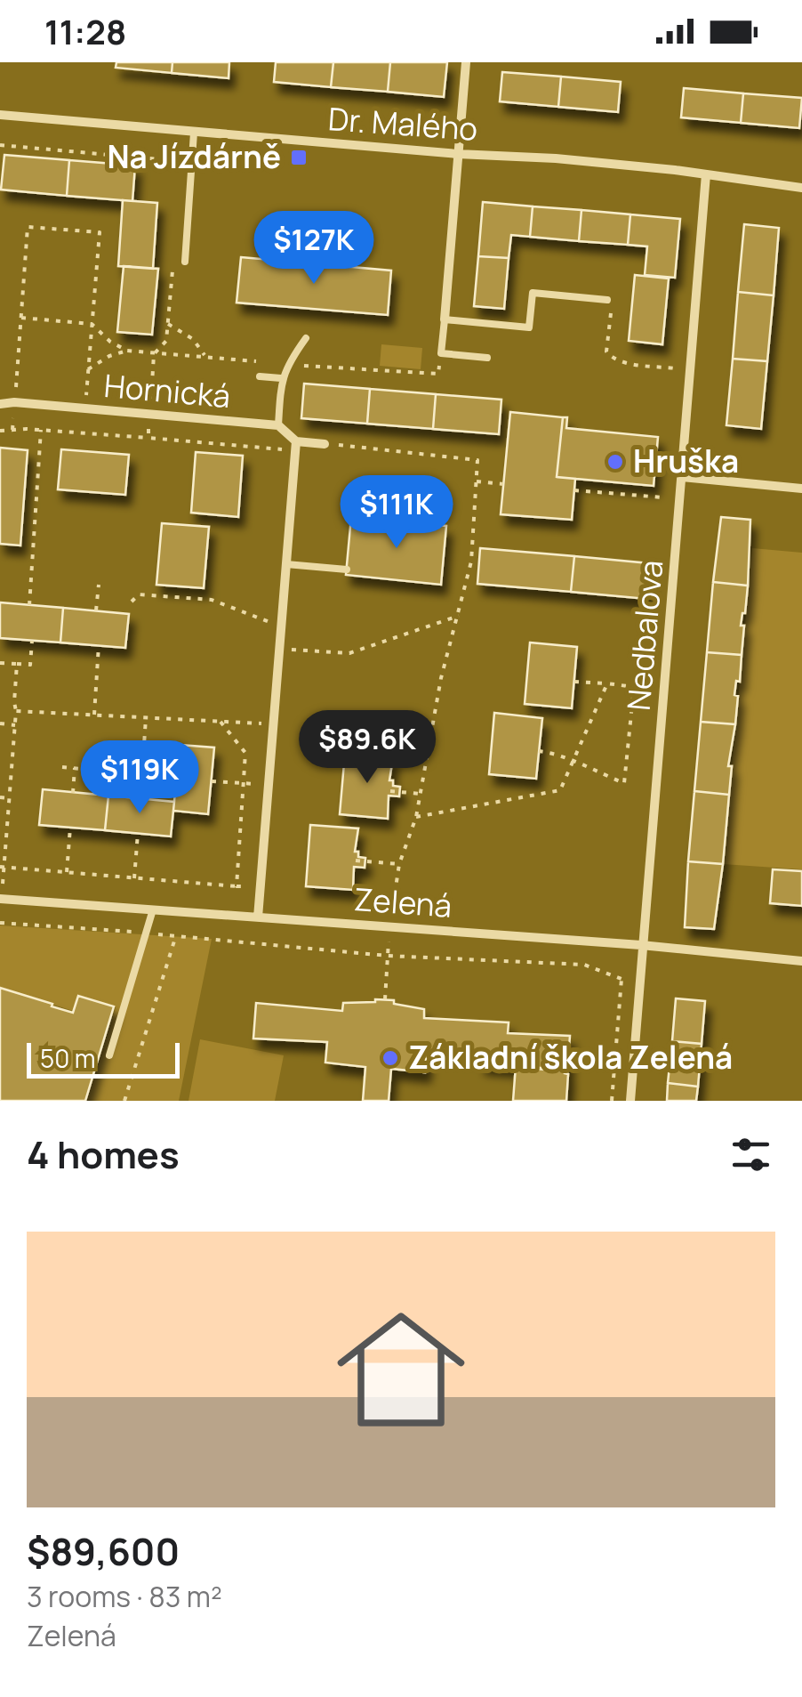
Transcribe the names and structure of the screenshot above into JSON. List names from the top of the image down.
{
  "streets": {
    "street": [
      "Dr. Malého",
      "Hornická",
      "Nedbalova",
      "Zelená"
    ]
  },
  "crossings": [
    ["Dr. Malého", "Nedbalova"],
    ["Nedbalova", "Zelená"]
  ],
  "places": {
    "transit": ["Na Jízdárně"],
    "other": ["Hruška", "Základní škola Zelená"]
  },
  "scale_bar": "50 m",
  "page": {
    "status": "11:28",
    "price": [
      "$127K",
      "$111K",
      "$89.6K",
      "$119K"
    ],
    "scale": "50 m",
    "heading": "4 homes",
    "list": [
      {
        "name": "$89,600",
        "note": "3 rooms · 83 m² · Zelená"
      }
    ]
  }
}
